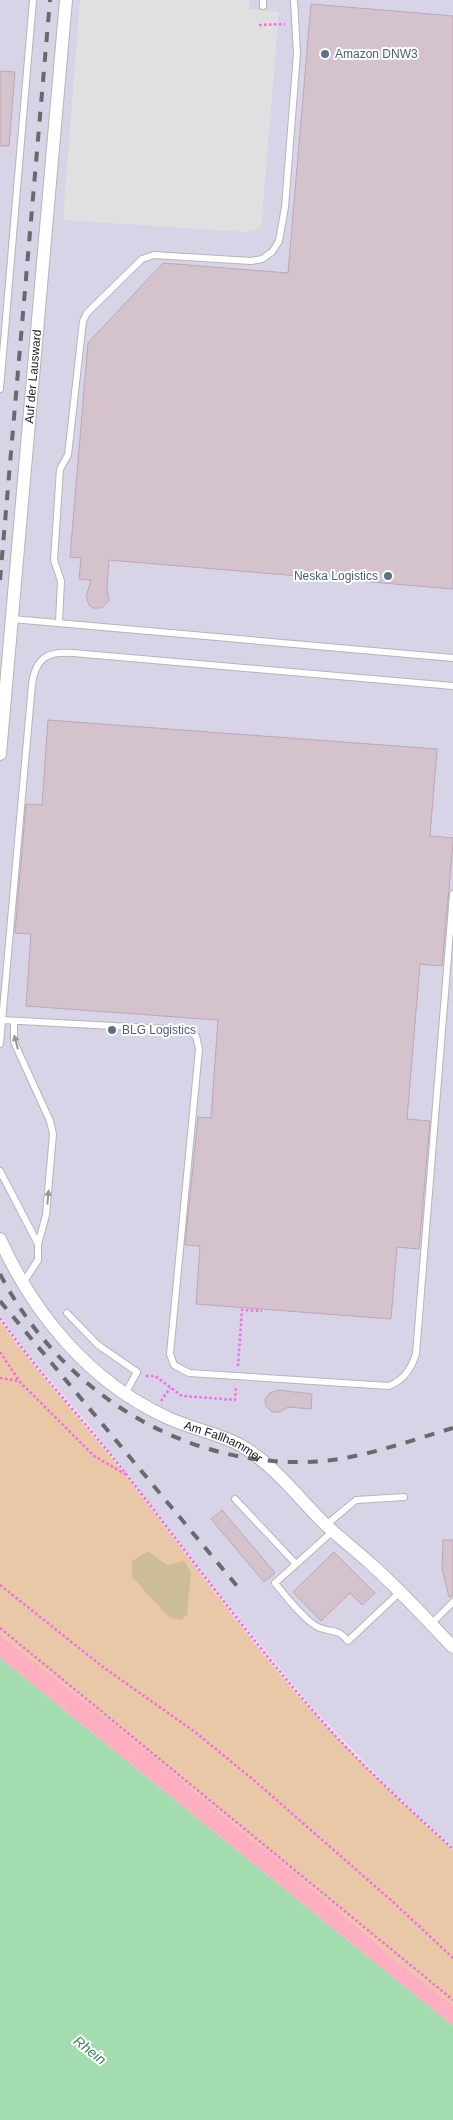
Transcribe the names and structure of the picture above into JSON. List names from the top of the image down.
{
  "streets": {
    "street": ["Auf der Lausward", "Am Fallhammer"]
  },
  "water": ["Rhein"],
  "places": ["Amazon DNW3", "Neska Logistics", "BLG Logistics"]
}
